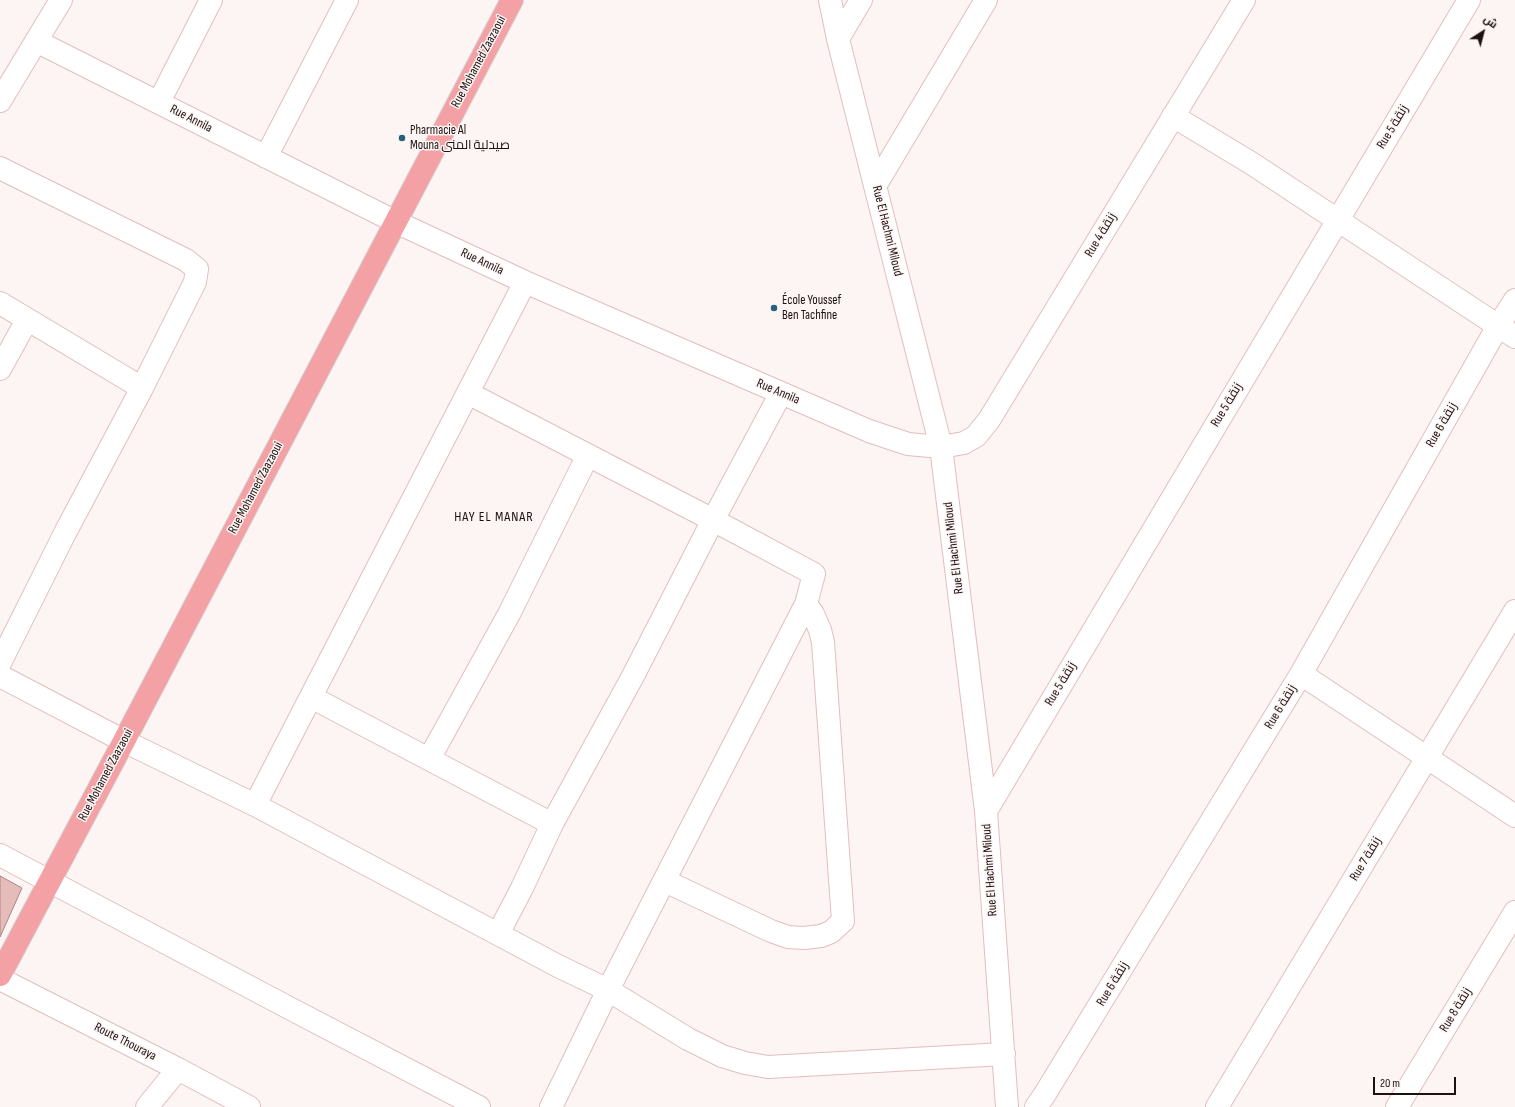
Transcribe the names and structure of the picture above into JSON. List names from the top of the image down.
{
  "streets": {
    "main road": ["Rue Mohamed Zaazaoui"],
    "street": [
      "Rue Annila",
      "Rue 5 زنقة",
      "Rue El Hachmi Miloud",
      "Rue 4 زنقة",
      "Rue 6 زنقة",
      "Rue 7 زنقة",
      "Rue 8 زنقة",
      "Route Thouraya"
    ]
  },
  "crossings": [
    ["Rue Mohamed Zaazaoui", "Rue Annila"],
    ["Rue Annila", "Rue El Hachmi Miloud"],
    ["Rue Annila", "Rue 4 زنقة"],
    ["Rue 5 زنقة", "Rue El Hachmi Miloud"],
    ["Rue El Hachmi Miloud", "Rue 4 زنقة"]
  ],
  "districts": ["HAY EL MANAR"],
  "places": ["Pharmacie Al Mouna صيدلية المنى", "École Youssef Ben Tachfine"],
  "scale_bar": "20 m",
  "north": "top right"
}
